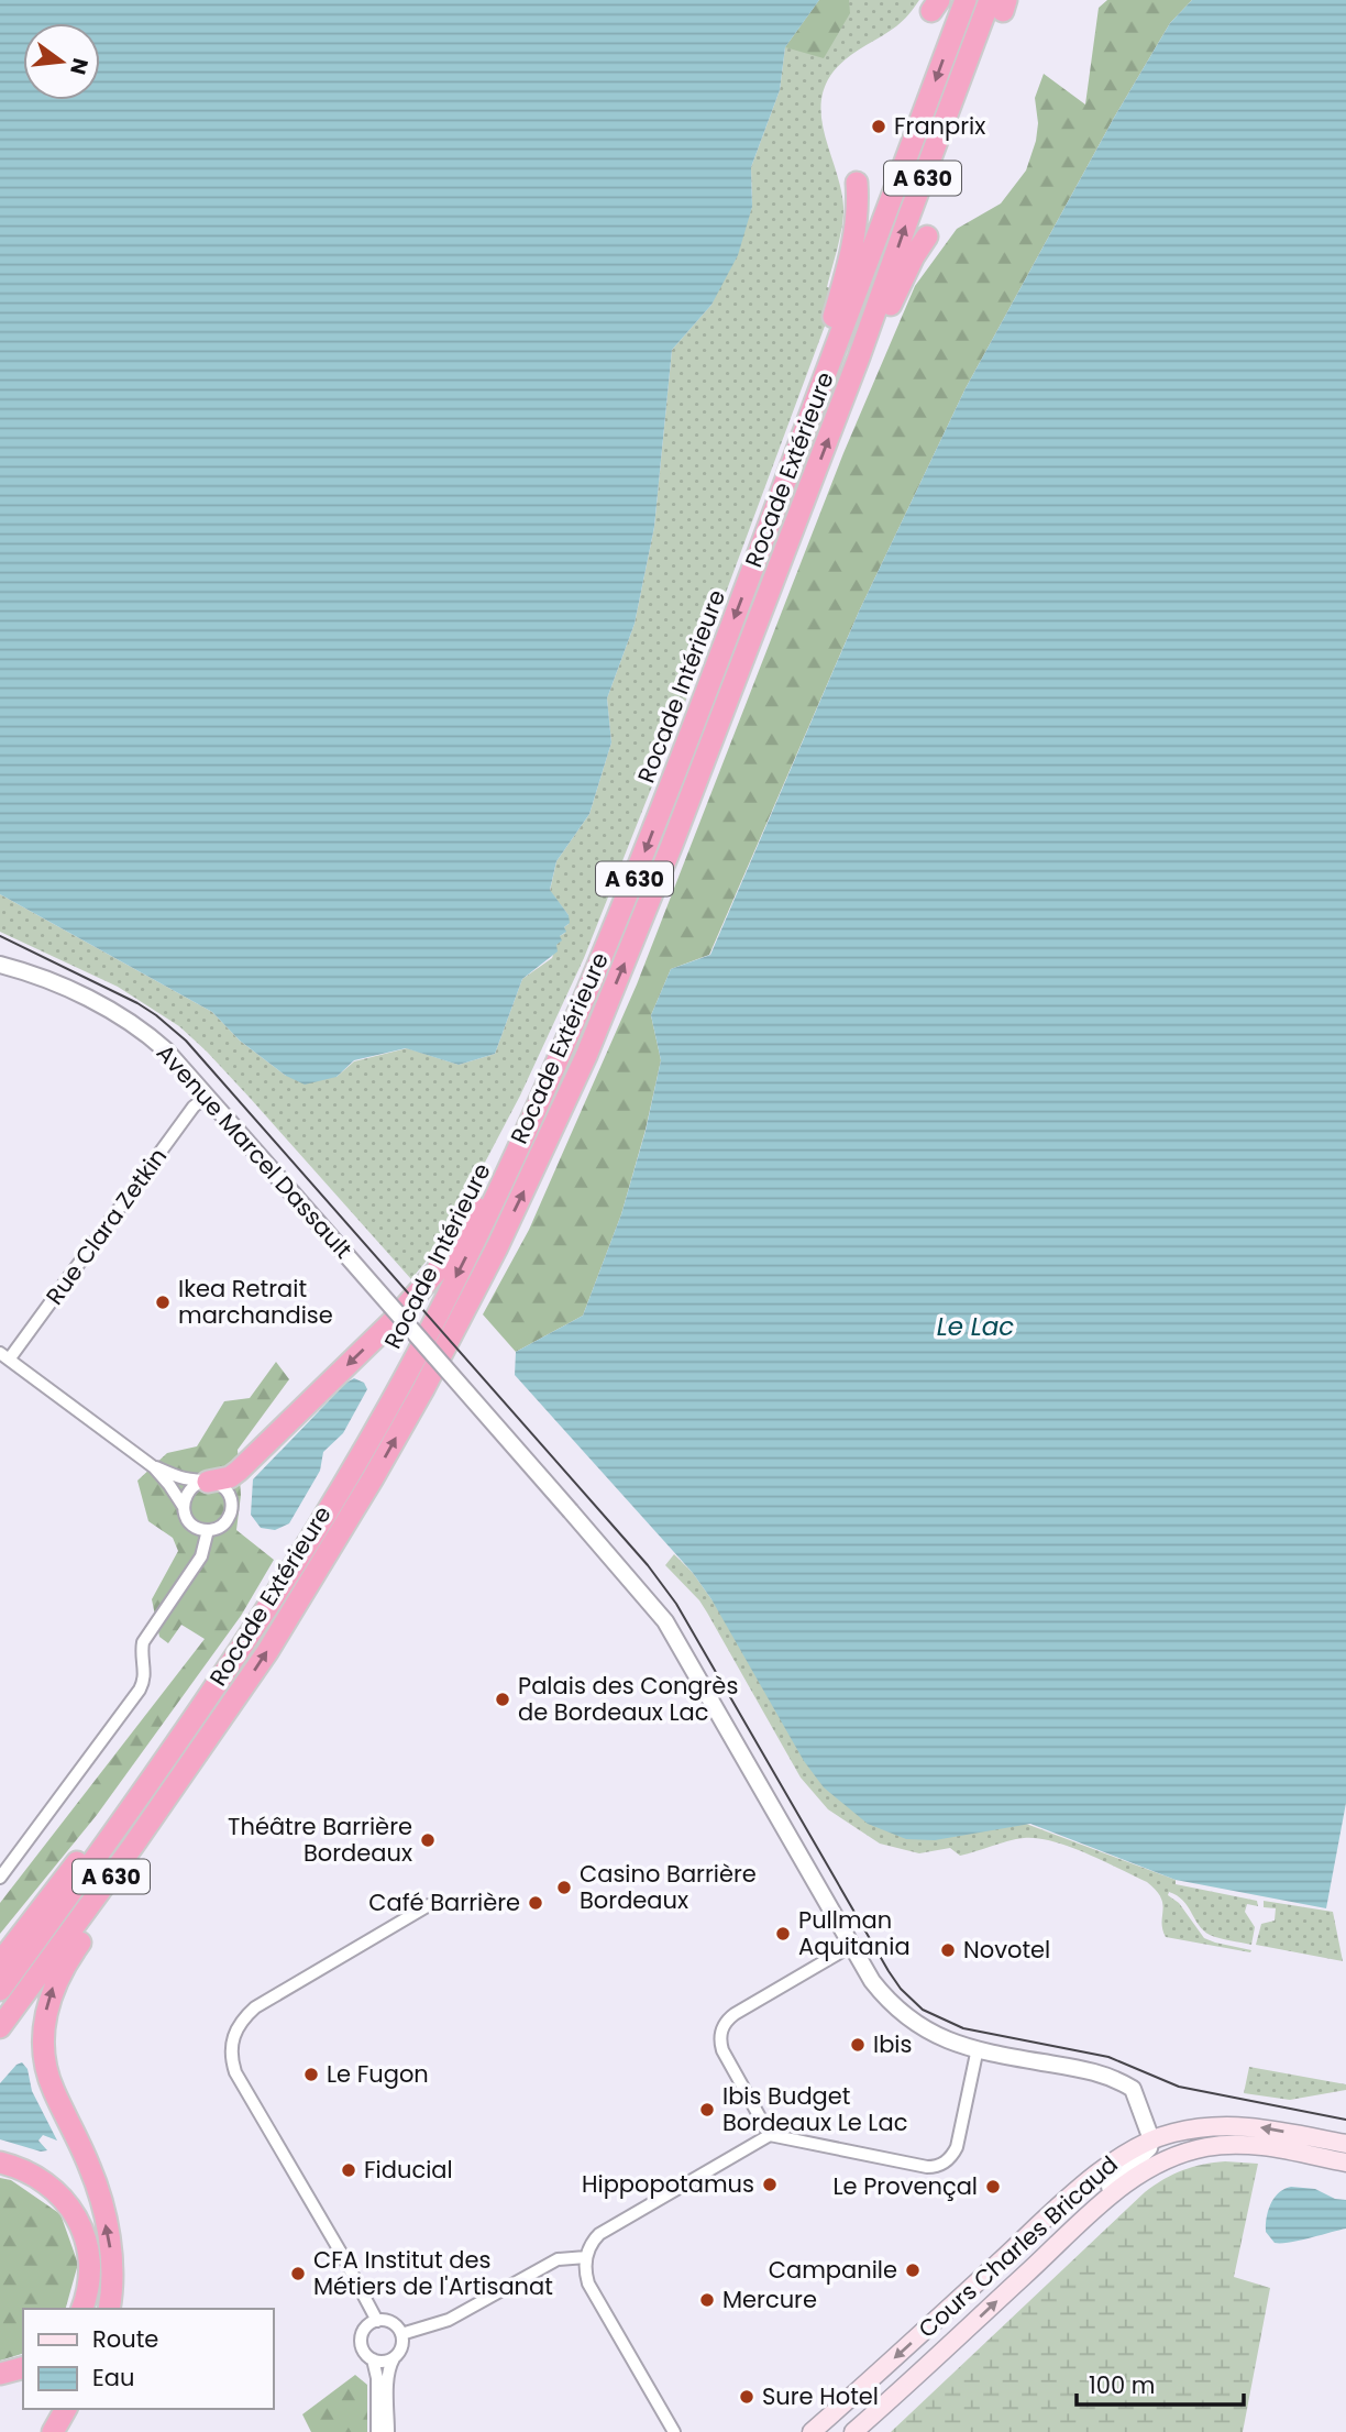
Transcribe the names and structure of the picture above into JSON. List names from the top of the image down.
{
  "streets": {
    "highway": ["A 630", "Rocade Extérieure", "Rocade Intérieure"],
    "main road": ["Cours Charles Bricaud"],
    "street": ["Avenue Marcel Dassault", "Rue Clara Zetkin"]
  },
  "crossings": [
    ["Avenue Marcel Dassault", "Rue Clara Zetkin"],
    ["Avenue Marcel Dassault", "Cours Charles Bricaud"]
  ],
  "water": ["Le Lac"],
  "places": [
    "Franprix",
    "Ikea Retrait marchandise",
    "Palais des Congrès de Bordeaux Lac",
    "Théâtre Barrière Bordeaux",
    "Casino Barrière Bordeaux",
    "Café Barrière",
    "Pullman Aquitania",
    "Novotel",
    "Ibis",
    "Le Fugon",
    "Ibis Budget Bordeaux Le Lac",
    "Fiducial",
    "Hippopotamus",
    "Le Provençal",
    "Campanile",
    "CFA Institut des Métiers de l'Artisanat",
    "Mercure",
    "Sure Hotel"
  ],
  "legend": ["Route", "Eau"],
  "scale_bar": "100 m",
  "north": "right"
}
